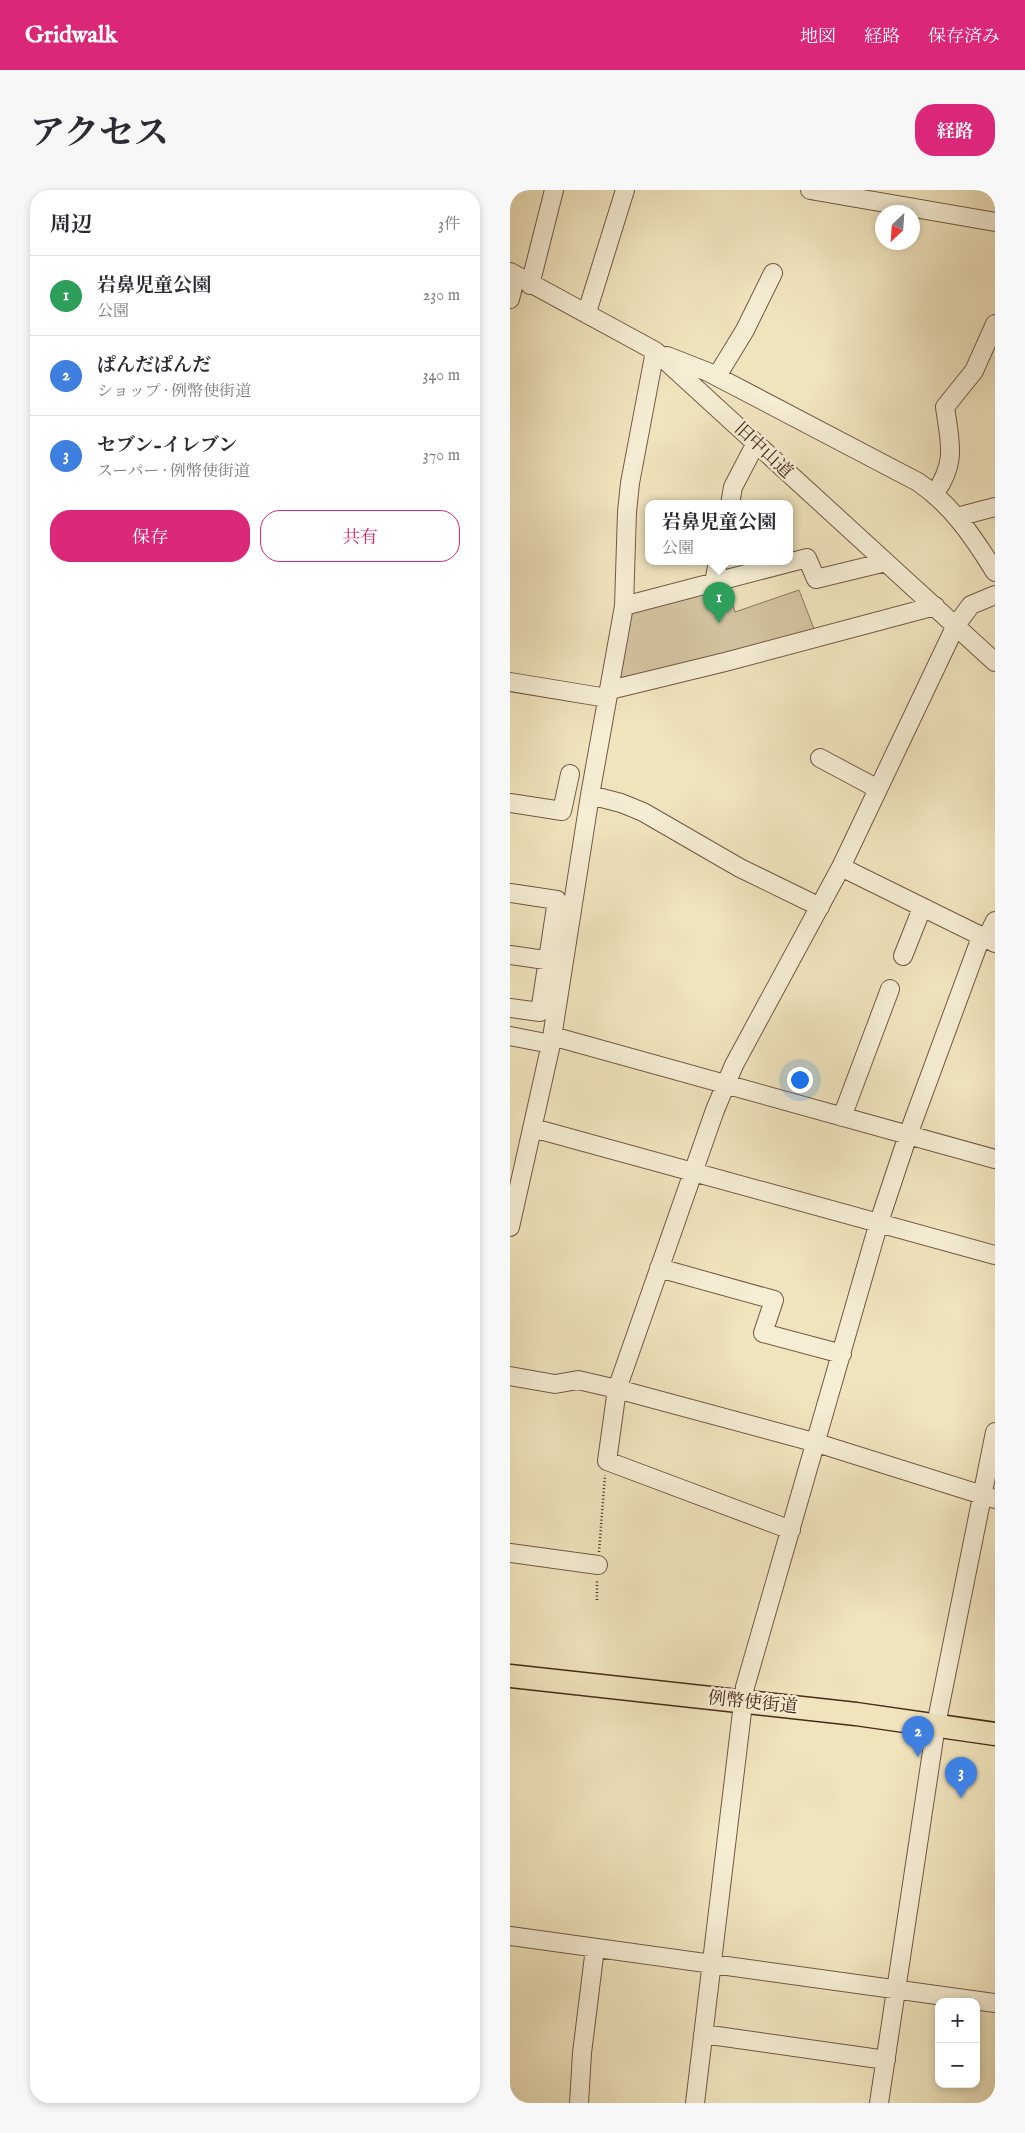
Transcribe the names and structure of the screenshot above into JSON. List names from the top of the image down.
{
  "streets": {
    "main road": ["例幣使街道"],
    "street": ["旧中山道"]
  },
  "north": "bottom left",
  "page": {
    "header": "Gridwalk",
    "nav": ["地図", "経路", "保存済み"],
    "title": "アクセス",
    "buttons": [
      "経路",
      ["保存", "共有"]
    ],
    "heading": ["周辺", "3件"],
    "list": [
      {
        "mark": "1",
        "name": "岩鼻児童公園",
        "note": "公園",
        "value": "230 m"
      },
      {
        "mark": "2",
        "name": "ぱんだぱんだ",
        "note": "ショップ · 例幣使街道",
        "value": "340 m"
      },
      {
        "mark": "3",
        "name": "セブン-イレブン",
        "note": "スーパー · 例幣使街道",
        "value": "370 m"
      }
    ],
    "popup": ["岩鼻児童公園", "公園"],
    "pins": ["1", "2", "3"],
    "map_buttons": ["+", "−"]
  }
}
